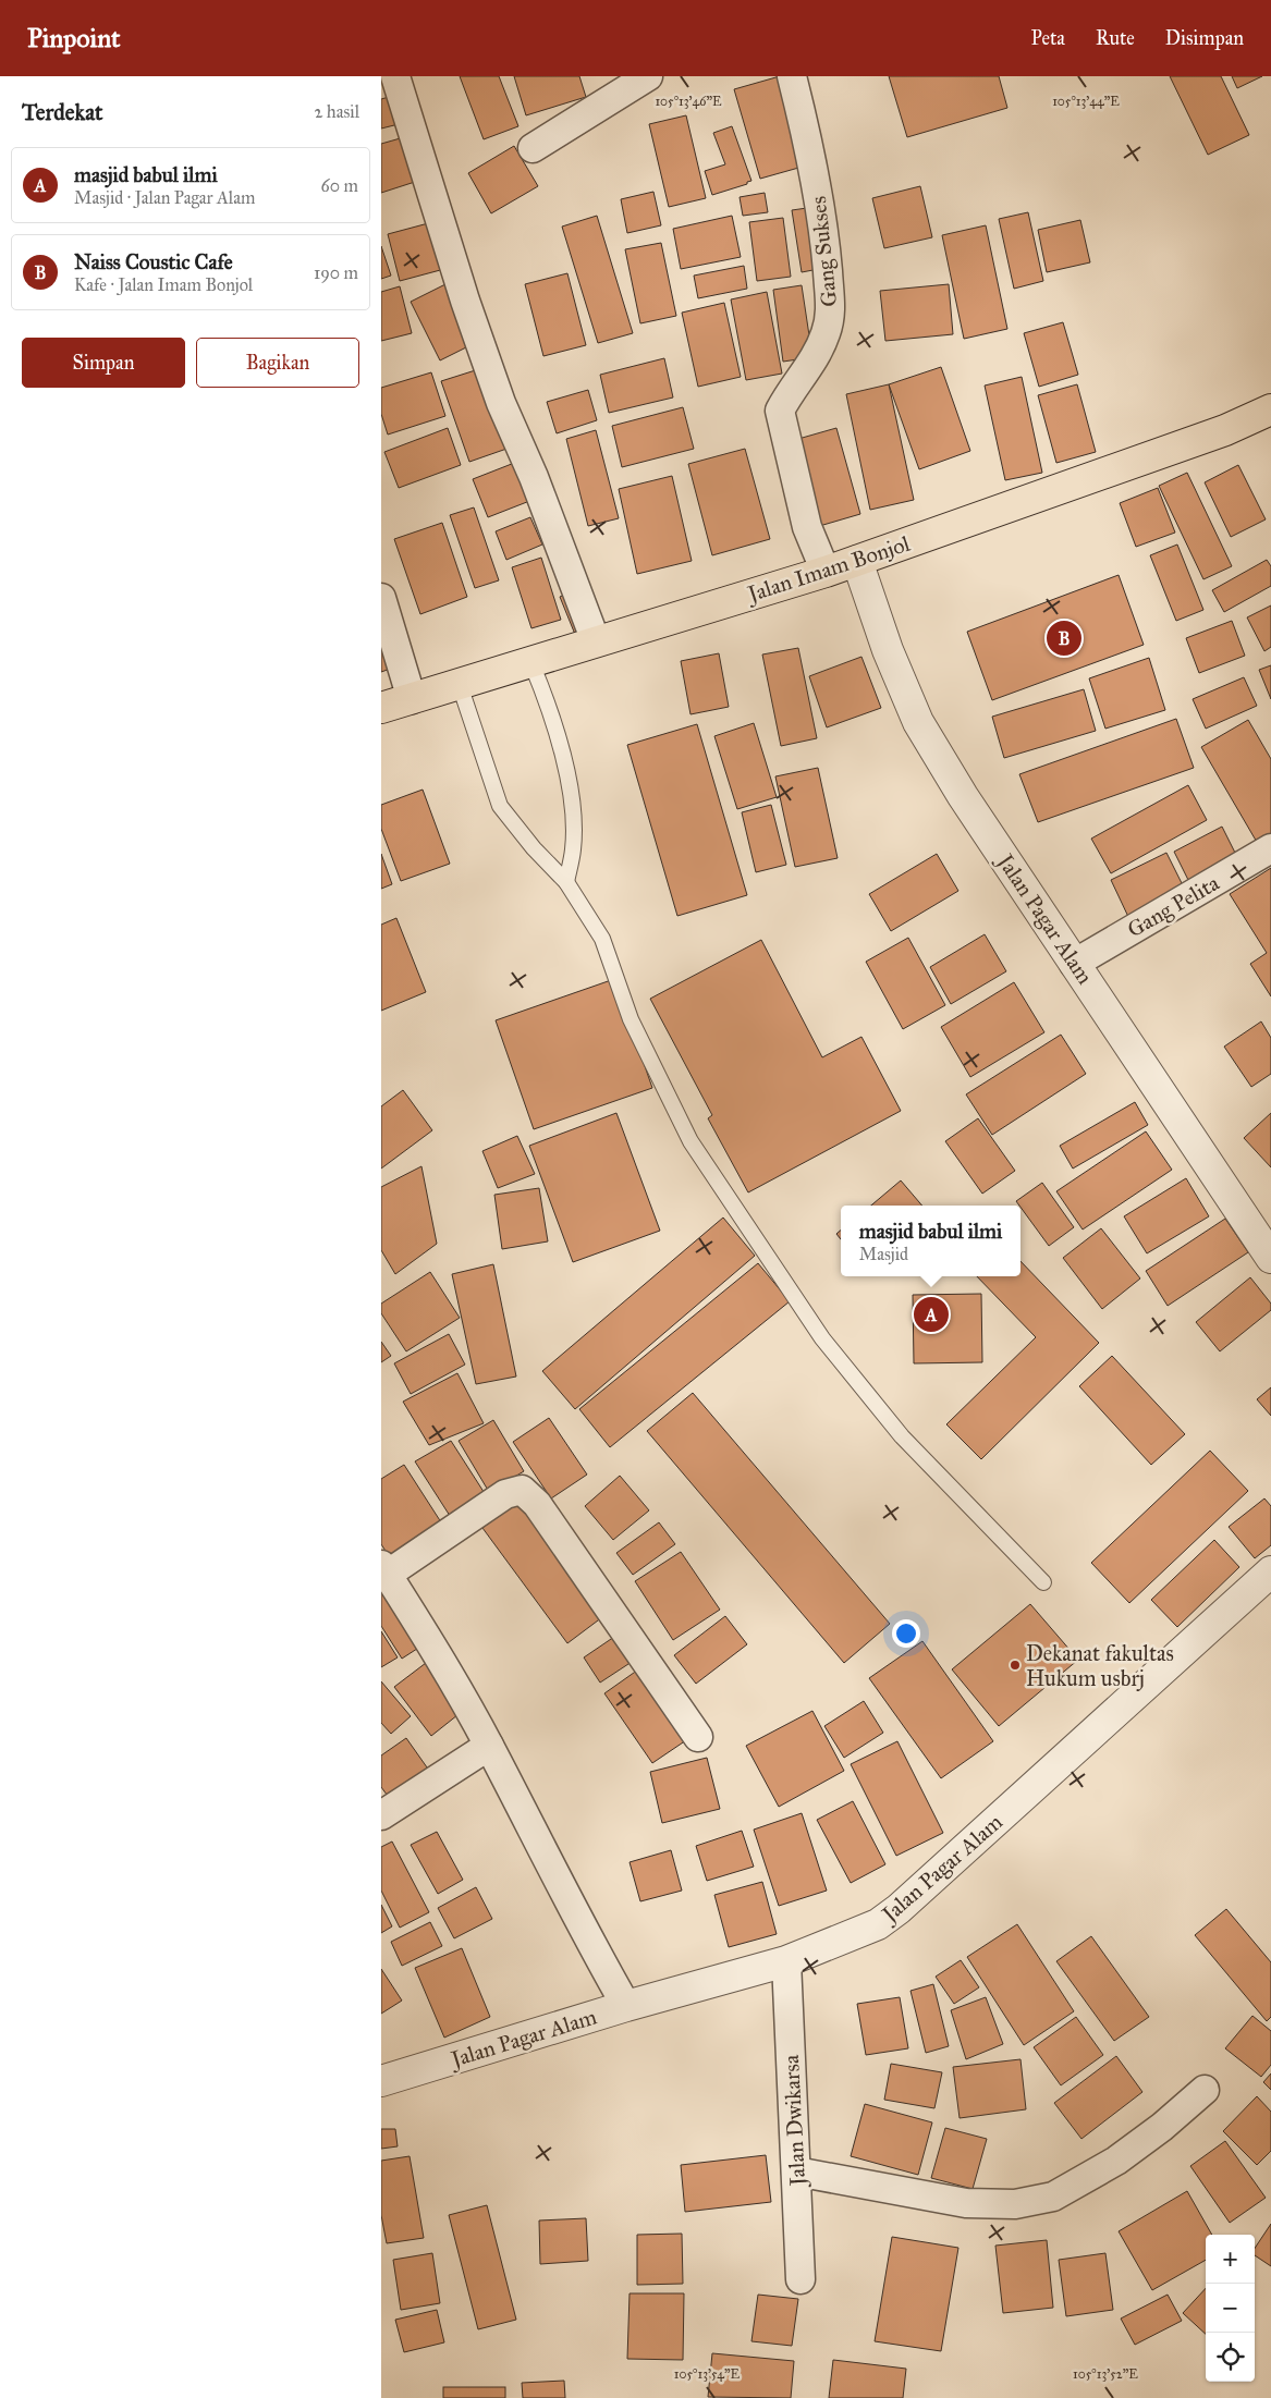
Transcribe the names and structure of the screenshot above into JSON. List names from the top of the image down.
{
  "streets": {
    "highway": ["Jalan Imam Bonjol"],
    "street": [
      "Gang Sukses",
      "Gang Pelita",
      "Jalan Pagar Alam",
      "Jalan Dwikarsa"
    ]
  },
  "crossings": [
    ["Gang Sukses", "Jalan Imam Bonjol"],
    ["Jalan Imam Bonjol", "Jalan Pagar Alam"],
    ["Gang Pelita", "Jalan Pagar Alam"],
    ["Jalan Pagar Alam", "Jalan Dwikarsa"]
  ],
  "places": ["Dekanat fakultas Hukum usbrj"],
  "page": {
    "header": "Pinpoint",
    "nav": ["Peta", "Rute", "Disimpan"],
    "heading": ["Terdekat", "2 hasil"],
    "list": [
      {
        "mark": "A",
        "name": "masjid babul ilmi",
        "note": "Masjid · Jalan Pagar Alam",
        "value": "60 m"
      },
      {
        "mark": "B",
        "name": "Naiss Coustic Cafe",
        "note": "Kafe · Jalan Imam Bonjol",
        "value": "190 m"
      }
    ],
    "buttons": ["Simpan", "Bagikan"],
    "pins": ["B", "A"],
    "popup": ["masjid babul ilmi", "Masjid"],
    "map_buttons": ["+", "−"]
  },
  "coordinates": [
    "105°13'46\"E",
    "105°13'44\"E",
    "105°13'54\"E",
    "105°13'52\"E"
  ]
}
